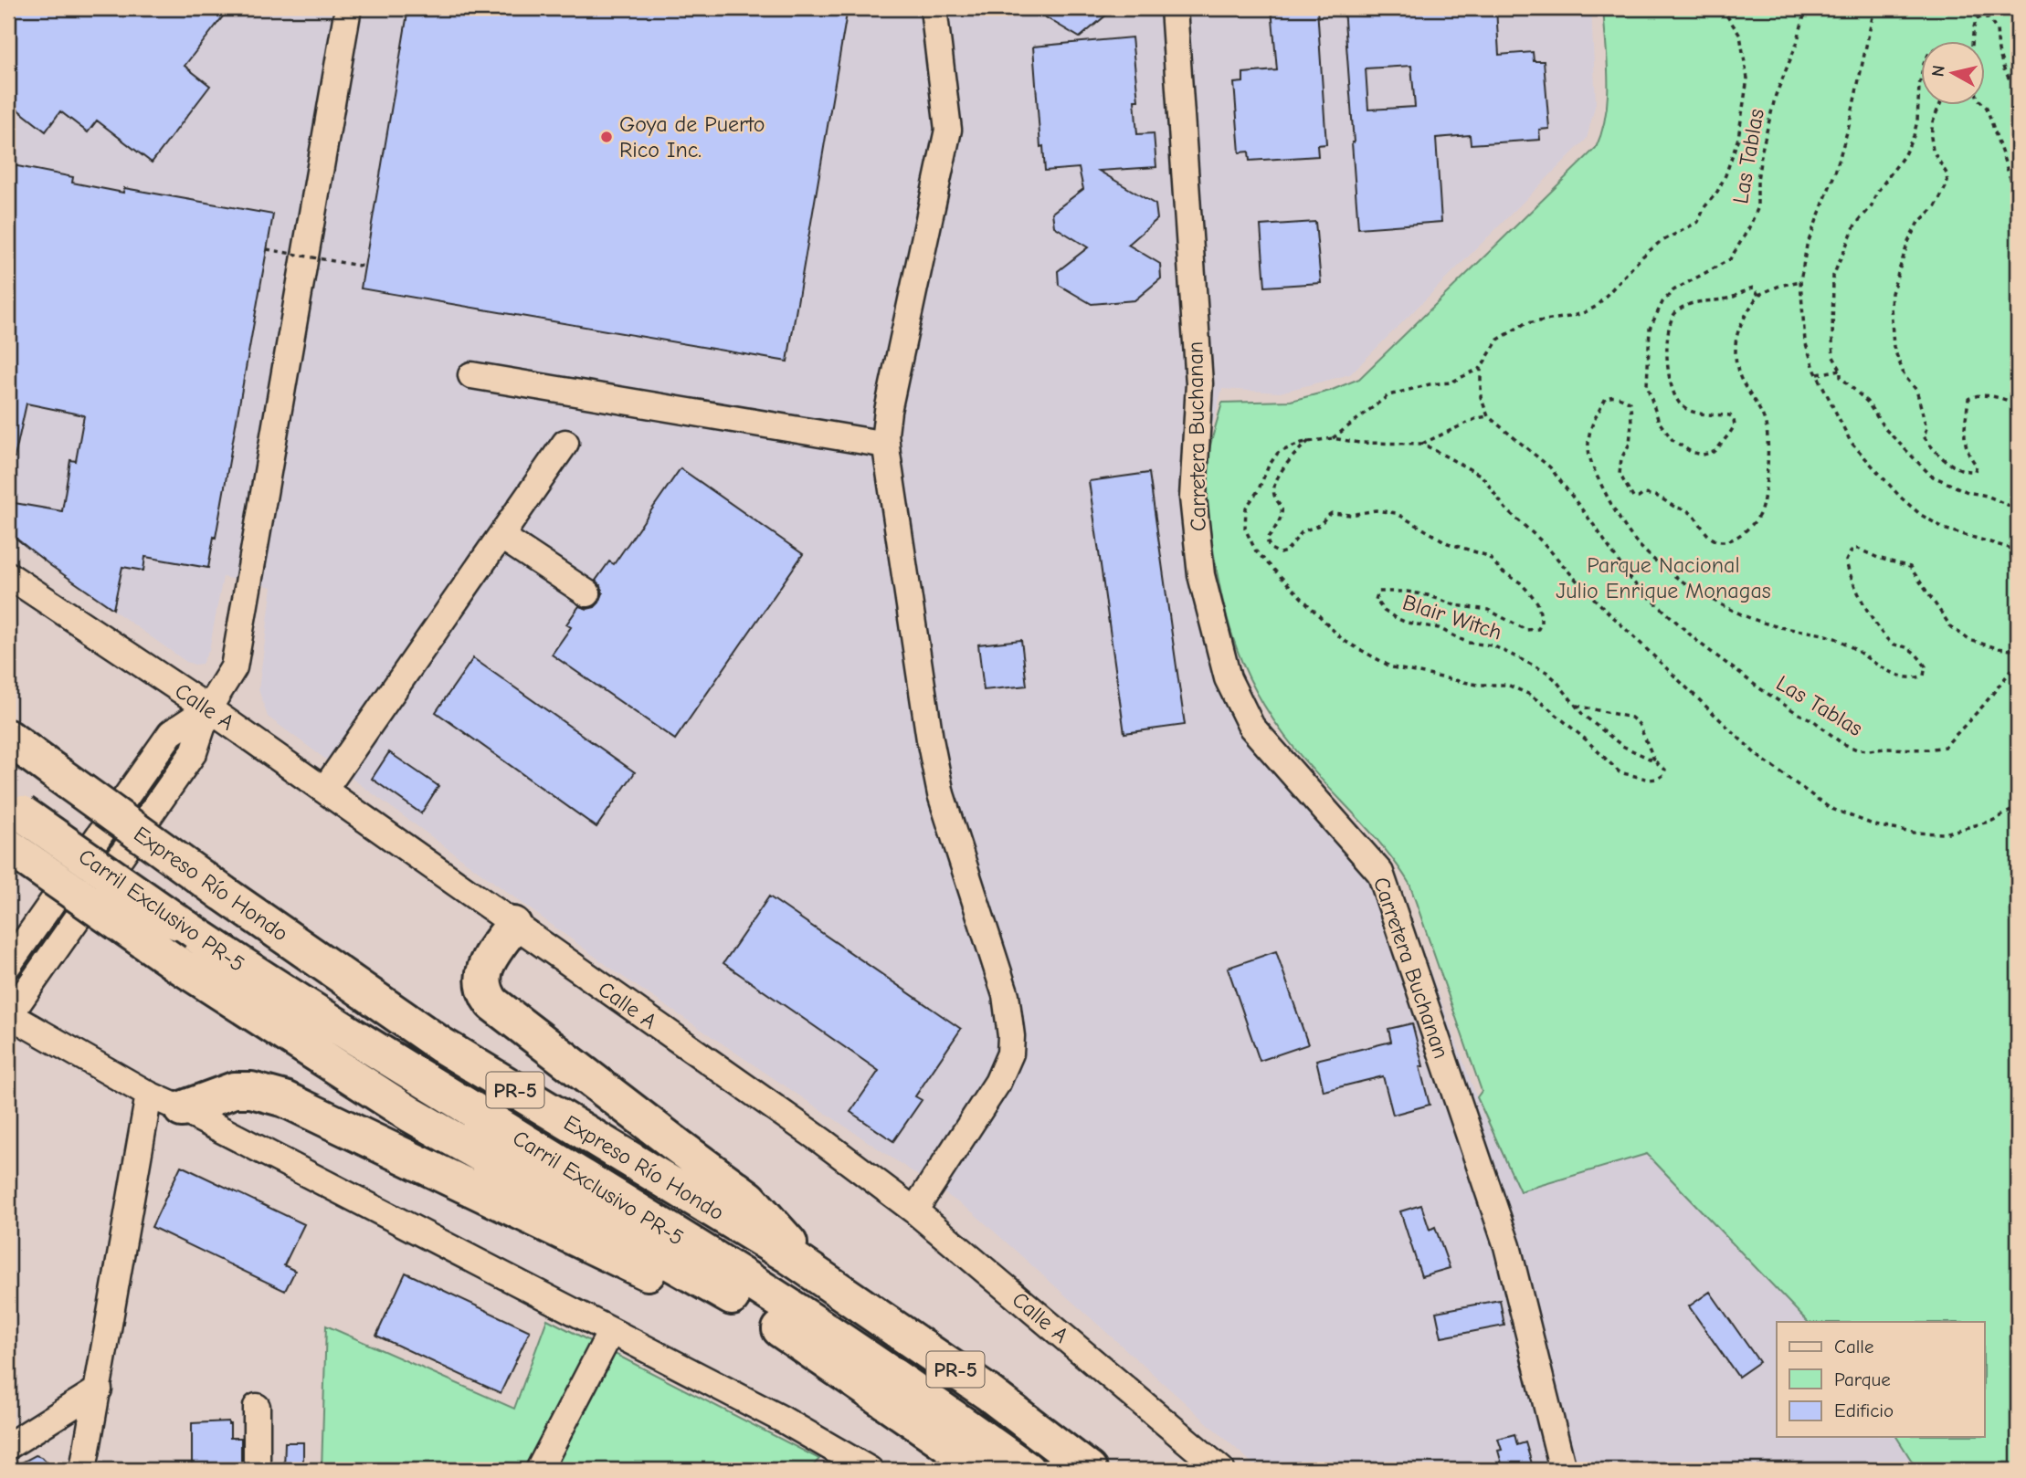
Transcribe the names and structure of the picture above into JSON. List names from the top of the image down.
{
  "streets": {
    "highway": ["Expreso Río Hondo", "Carril Exclusivo PR-5", "PR-5"],
    "street": ["Carretera Buchanan", "Calle A"],
    "path": ["Las Tablas", "Blair Witch"]
  },
  "parks": ["Parque Nacional Julio Enrique Monagas"],
  "places": ["Goya de Puerto Rico Inc."],
  "legend": ["Calle", "Parque", "Edificio"],
  "north": "left"
}
